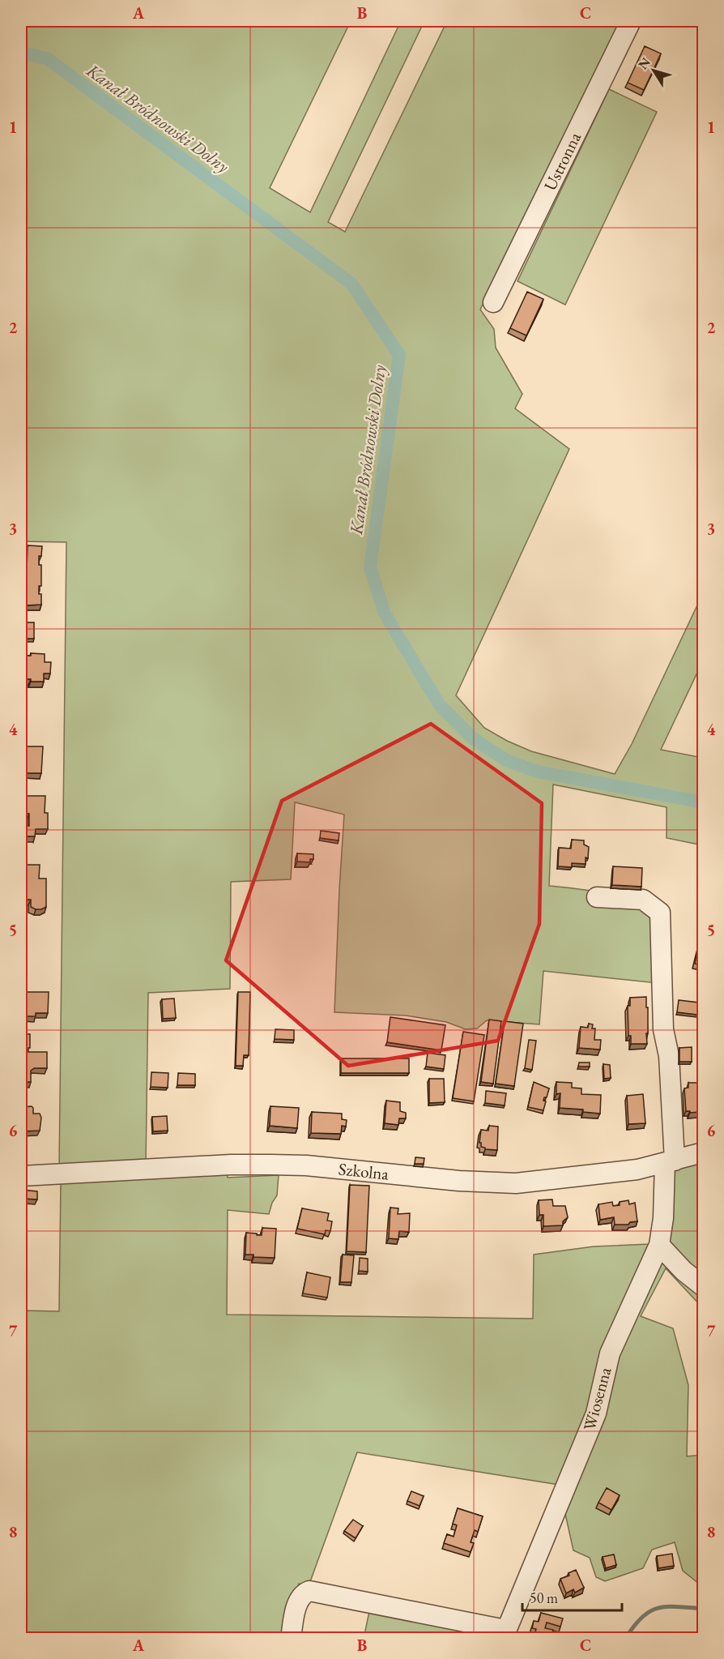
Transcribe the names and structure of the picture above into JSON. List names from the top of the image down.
{
  "streets": {
    "street": ["Ustronna", "Szkolna", "Wiosenna"]
  },
  "crossings": [
    ["Szkolna", "Wiosenna"]
  ],
  "water": ["Kanał Bródnowski Dolny"],
  "scale_bar": "50 m",
  "north": "top left",
  "grid": {
    "columns": ["A", "B", "C"],
    "rows": [
      "1",
      "2",
      "3",
      "4",
      "5",
      "6",
      "7",
      "8"
    ]
  }
}
